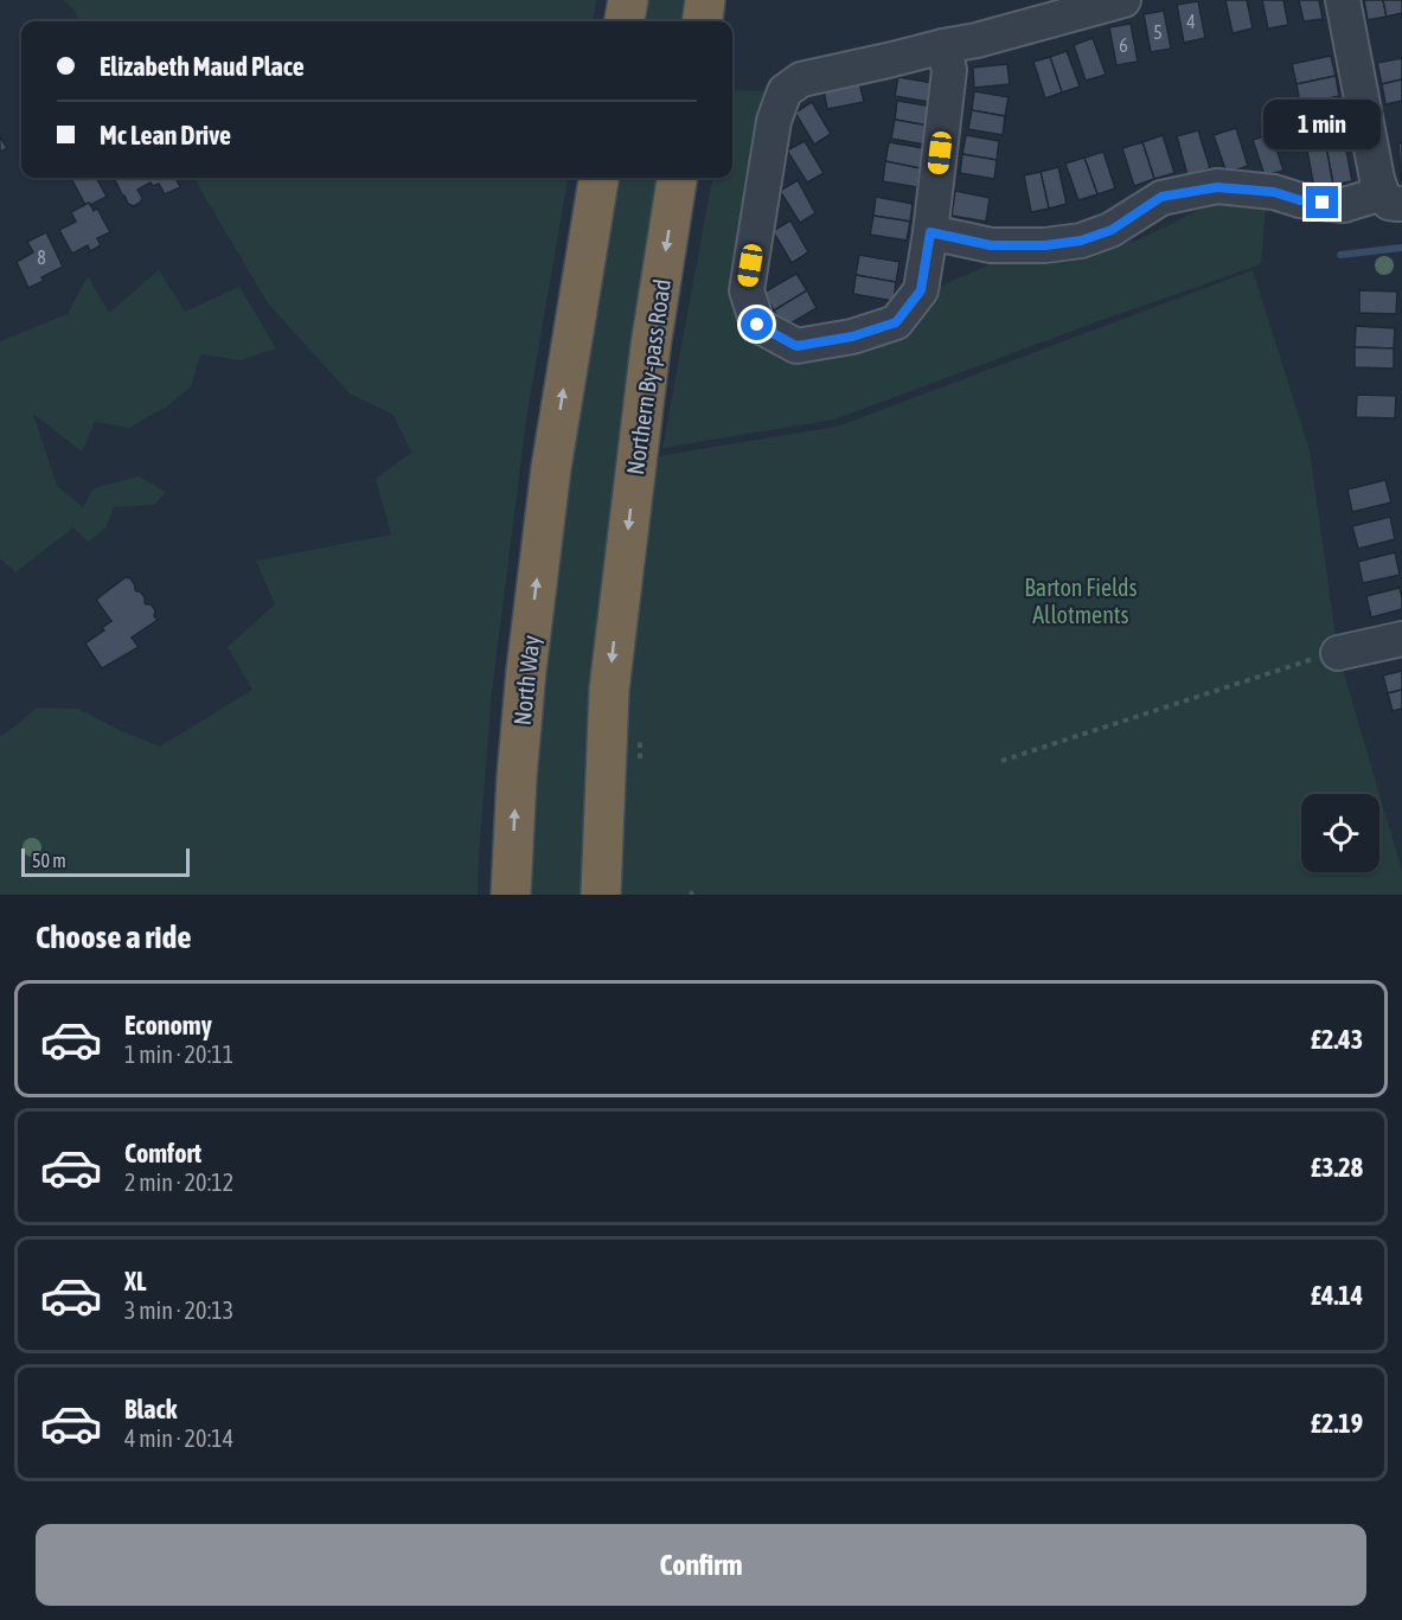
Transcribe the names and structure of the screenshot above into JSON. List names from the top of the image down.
{
  "streets": {
    "highway": ["Northern By-pass Road", "North Way"]
  },
  "one_way": ["Northern By-pass Road", "North Way"],
  "parks": ["Barton Fields Allotments"],
  "house_numbers": [
    "4",
    "5",
    "6",
    "8"
  ],
  "scale_bar": "50 m",
  "page": {
    "banner": ["Elizabeth Maud Place", "Mc Lean Drive"],
    "bubble": "1 min",
    "scale": "50 m",
    "heading": "Choose a ride",
    "list": [
      {
        "name": "Economy",
        "note": "1 min · 20:11",
        "value": "£2.43"
      },
      {
        "name": "Comfort",
        "note": "2 min · 20:12",
        "value": "£3.28"
      },
      {
        "name": "XL",
        "note": "3 min · 20:13",
        "value": "£4.14"
      },
      {
        "name": "Black",
        "note": "4 min · 20:14",
        "value": "£2.19"
      }
    ],
    "buttons": "Confirm"
  }
}
